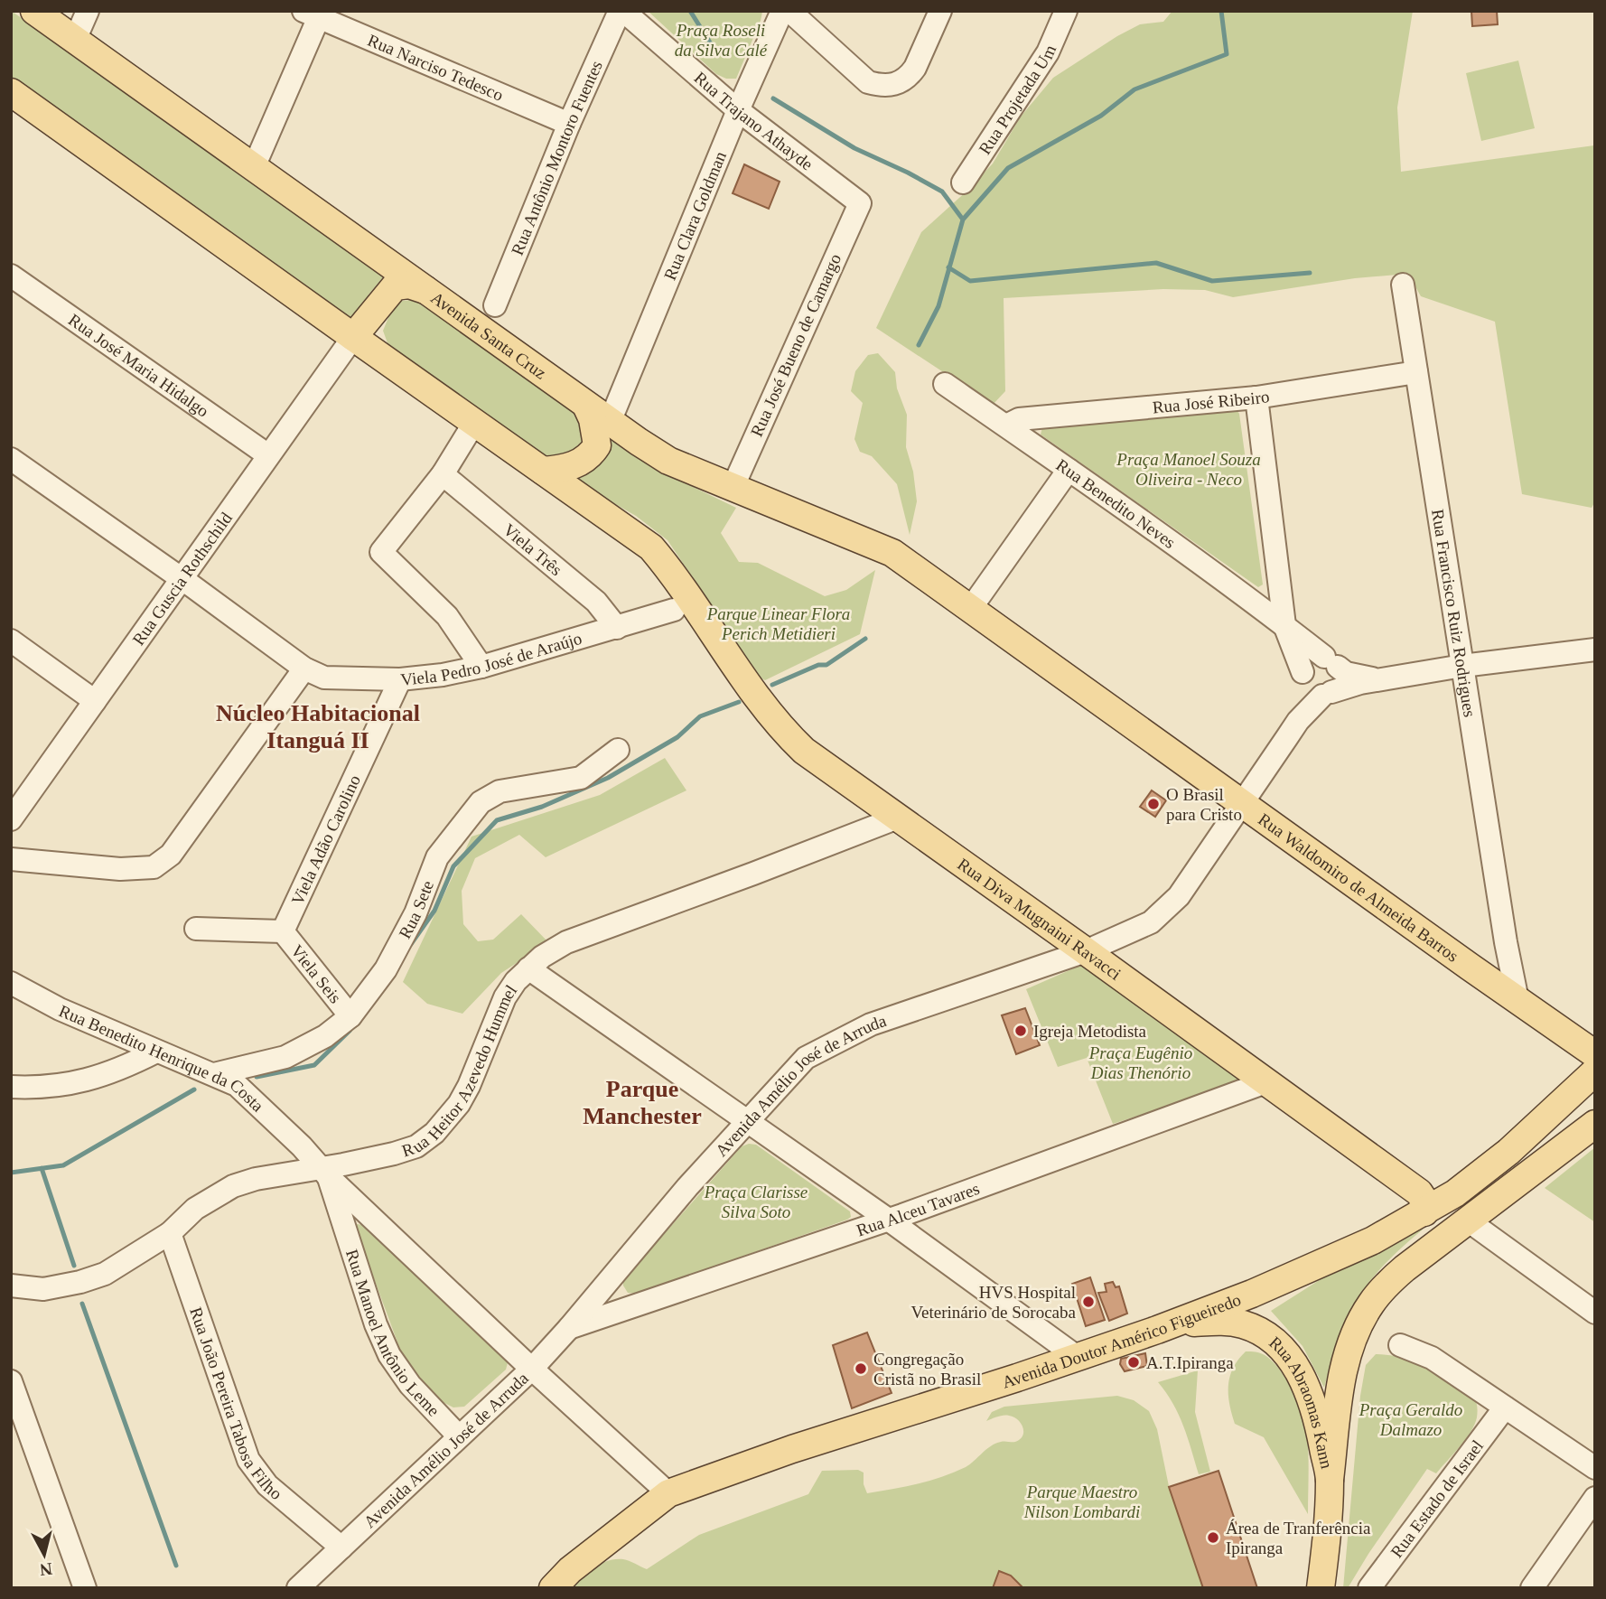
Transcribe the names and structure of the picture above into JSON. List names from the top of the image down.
{
  "streets": {
    "main road": [
      "Avenida Santa Cruz",
      "Rua Waldomiro de Almeida Barros",
      "Rua Diva Mugnaini Ravacci",
      "Avenida Doutor Américo Figueiredo",
      "Rua Abraomas Kann"
    ],
    "street": [
      "Rua Narciso Tedesco",
      "Rua Projetada Um",
      "Rua Trajano Athayde",
      "Rua Antônio Montoro Fuentes",
      "Rua Clara Goldman",
      "Rua José Bueno de Camargo",
      "Rua José Maria Hidalgo",
      "Rua José Ribeiro",
      "Rua Benedito Neves",
      "Viela Três",
      "Rua Guscia Rothschild",
      "Rua Francisco Ruiz Rodrigues",
      "Viela Pedro José de Araújo",
      "Viela Adão Carolino",
      "Rua Sete",
      "Viela Seis",
      "Rua Benedito Henrique da Costa",
      "Rua Heitor Azevedo Hummel",
      "Avenida Amélio José de Arruda",
      "Rua Alceu Tavares",
      "Rua Manoel Antônio Leme",
      "Rua João Pereira Tabosa Filho",
      "Rua Estado de Israel"
    ]
  },
  "crossings": [
    ["Rua Narciso Tedesco", "Rua Antônio Montoro Fuentes"],
    ["Rua Trajano Athayde", "Rua Antônio Montoro Fuentes"],
    ["Rua Trajano Athayde", "Rua Clara Goldman"],
    ["Rua Trajano Athayde", "Rua José Bueno de Camargo"],
    ["Rua Antônio Montoro Fuentes", "Avenida Santa Cruz"],
    ["Rua Clara Goldman", "Avenida Santa Cruz"],
    ["Rua José Maria Hidalgo", "Rua Guscia Rothschild"],
    ["Rua José Ribeiro", "Rua Benedito Neves"],
    ["Rua José Ribeiro", "Rua Francisco Ruiz Rodrigues"],
    ["Rua Benedito Neves", "Avenida Amélio José de Arruda"],
    ["Viela Três", "Viela Pedro José de Araújo"],
    ["Rua Guscia Rothschild", "Viela Pedro José de Araújo"],
    ["Rua Francisco Ruiz Rodrigues", "Rua Waldomiro de Almeida Barros"],
    ["Viela Pedro José de Araújo", "Viela Adão Carolino"],
    ["Viela Pedro José de Araújo", "Rua Diva Mugnaini Ravacci"],
    ["Viela Adão Carolino", "Viela Seis"],
    ["Rua Waldomiro de Almeida Barros", "Avenida Amélio José de Arruda"],
    ["Rua Sete", "Viela Seis"],
    ["Rua Sete", "Rua Benedito Henrique da Costa"],
    ["Rua Diva Mugnaini Ravacci", "Rua Heitor Azevedo Hummel"],
    ["Rua Diva Mugnaini Ravacci", "Avenida Amélio José de Arruda"],
    ["Rua Diva Mugnaini Ravacci", "Rua Alceu Tavares"],
    ["Rua Diva Mugnaini Ravacci", "Avenida Doutor Américo Figueiredo"],
    ["Rua Benedito Henrique da Costa", "Rua Heitor Azevedo Hummel"],
    ["Rua Benedito Henrique da Costa", "Rua Manoel Antônio Leme"],
    ["Rua Heitor Azevedo Hummel", "Rua Manoel Antônio Leme"],
    ["Rua Heitor Azevedo Hummel", "Rua João Pereira Tabosa Filho"],
    ["Avenida Amélio José de Arruda", "Rua Alceu Tavares"],
    ["Avenida Amélio José de Arruda", "Rua Manoel Antônio Leme"],
    ["Avenida Amélio José de Arruda", "Rua João Pereira Tabosa Filho"],
    ["Avenida Doutor Américo Figueiredo", "Rua Abraomas Kann"]
  ],
  "districts": ["Núcleo Habitacional Itanguá II", "Parque Manchester"],
  "parks": [
    "Praça Roseli da Silva Calé",
    "Praça Manoel Souza Oliveira - Neco",
    "Parque Linear Flora Perich Metidieri",
    "Praça Eugênio Dias Thenório",
    "Praça Clarisse Silva Soto",
    "Praça Geraldo Dalmazo",
    "Parque Maestro Nilson Lombardi"
  ],
  "places": [
    "O Brasil para Cristo",
    "Igreja Metodista",
    "HVS Hospital Veterinário de Sorocaba",
    "A.T.Ipiranga",
    "Congregação Cristã no Brasil",
    "Área de Tranferência Ipiranga"
  ],
  "north": "bottom"
}
